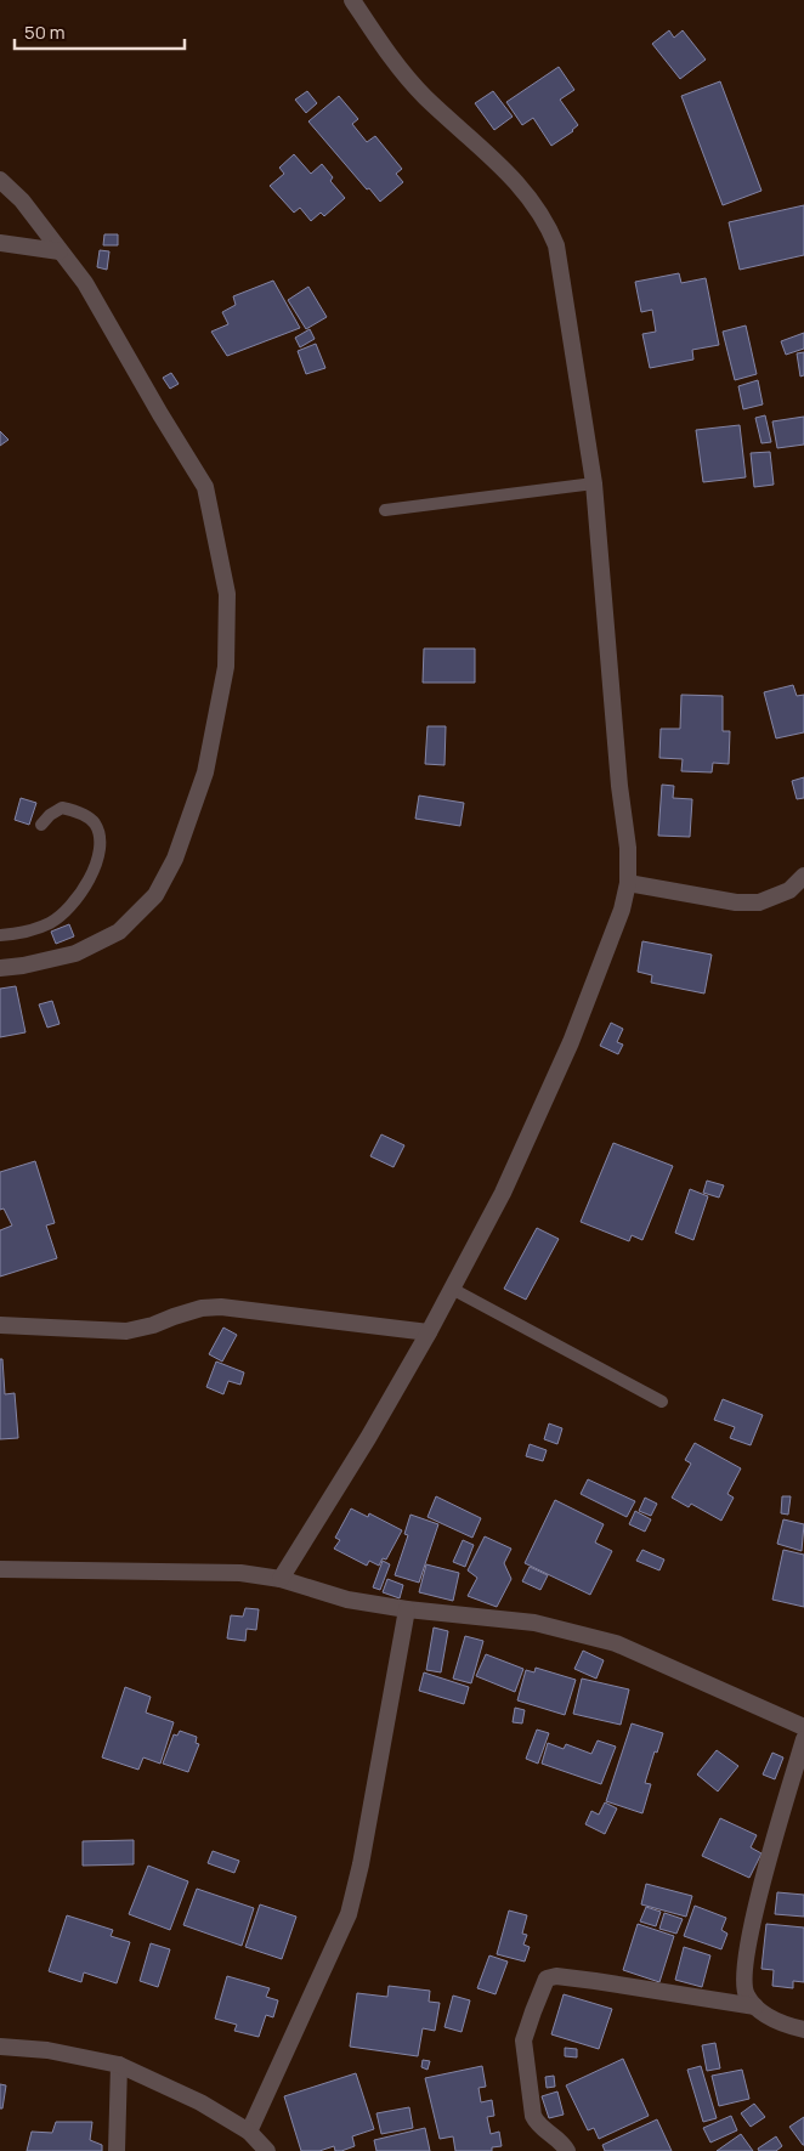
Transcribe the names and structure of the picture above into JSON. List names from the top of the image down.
{
  "scale_bar": "50 m"
}
